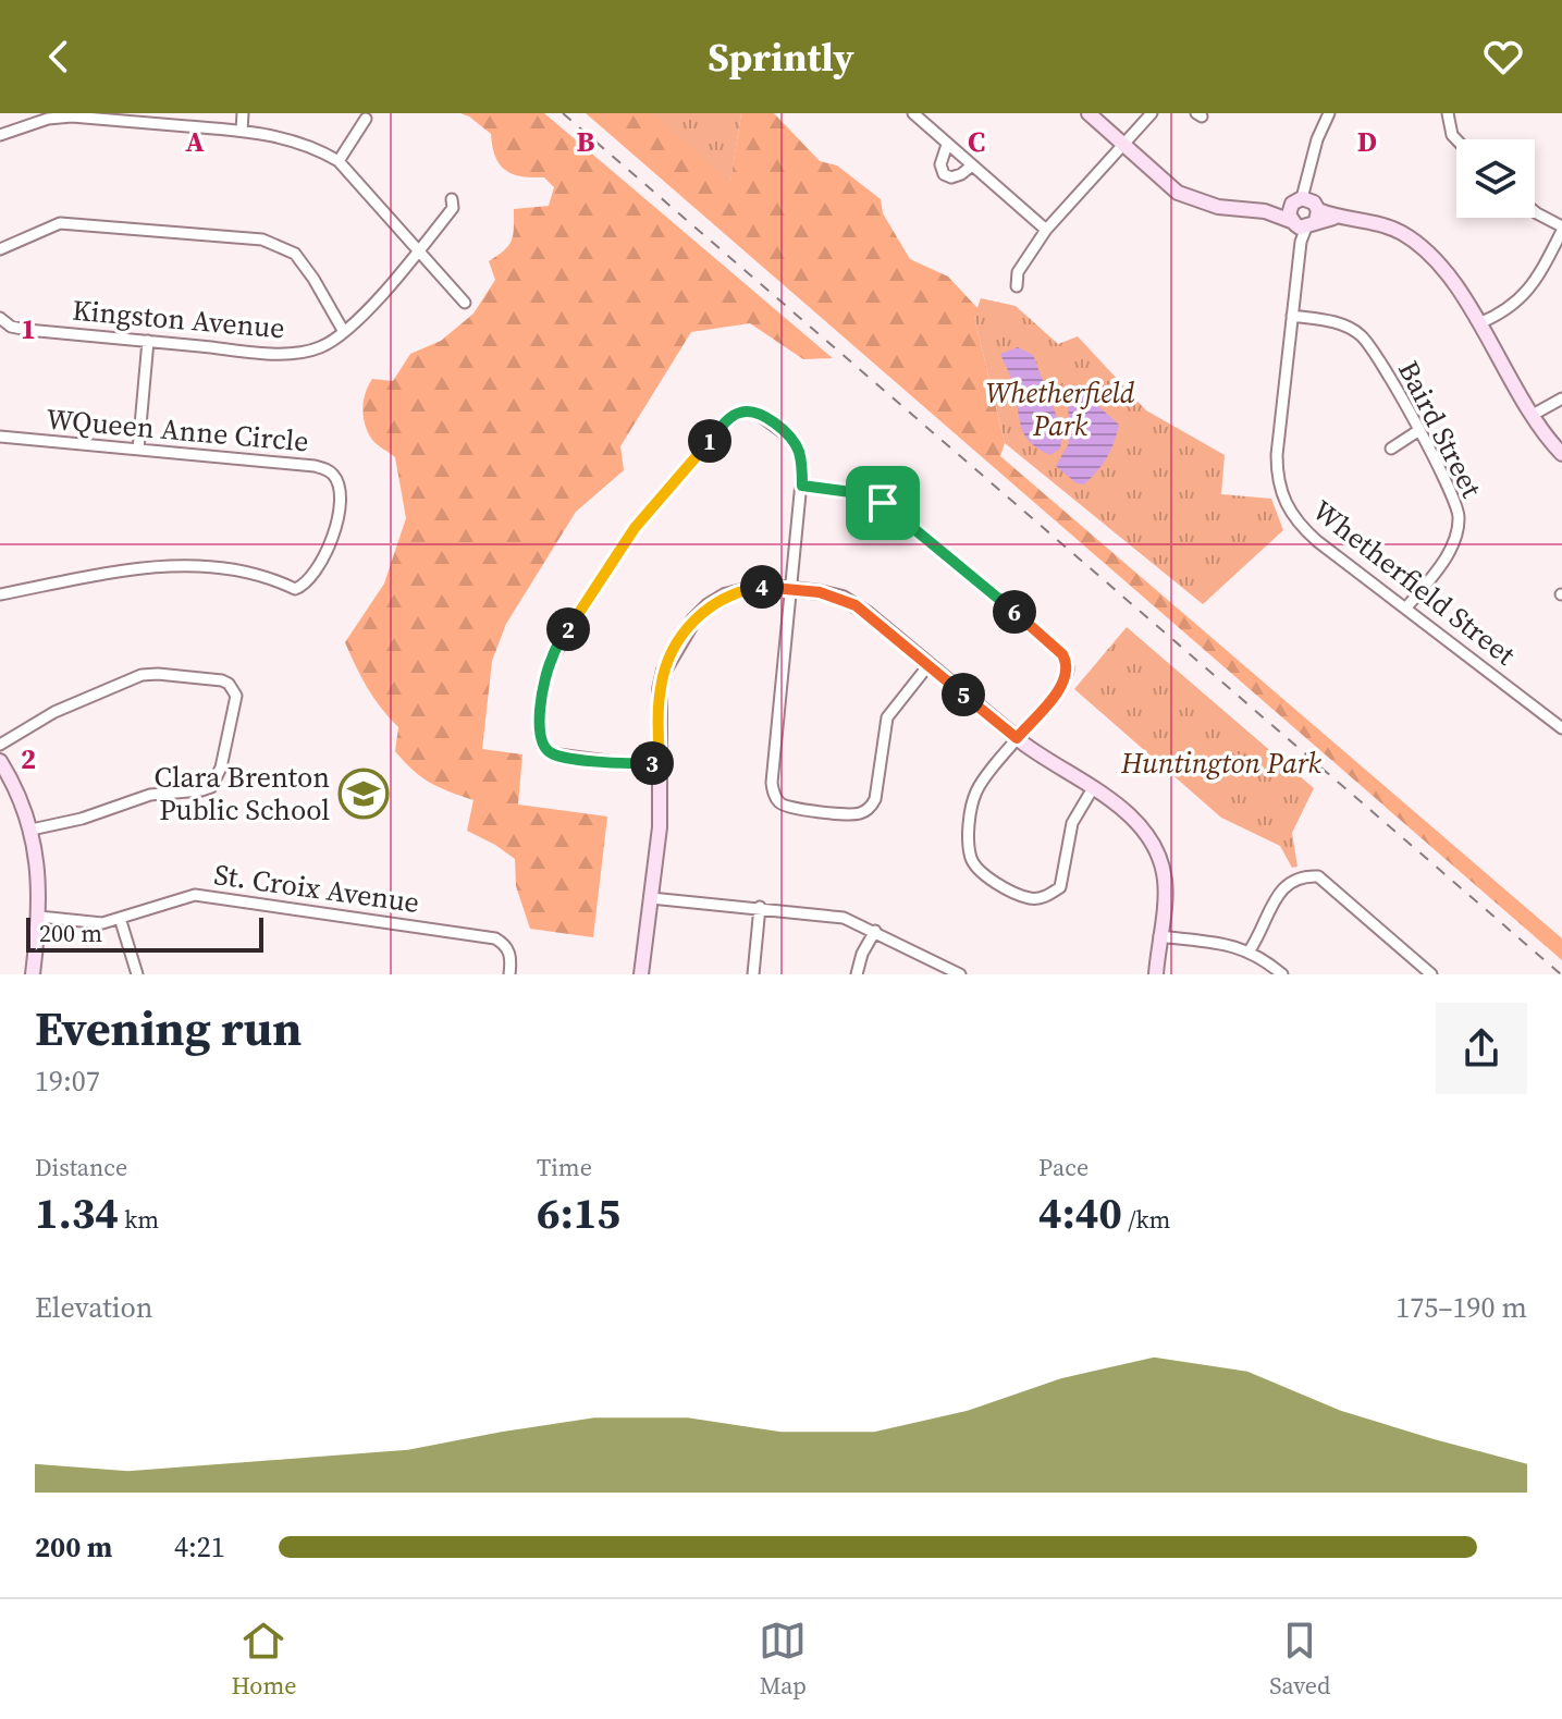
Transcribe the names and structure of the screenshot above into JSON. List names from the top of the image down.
{
  "streets": {
    "street": [
      "Kingston Avenue",
      "Baird Street",
      "WQueen Anne Circle",
      "Whetherfield Street",
      "St. Croix Avenue"
    ]
  },
  "crossings": [
    ["Baird Street", "Whetherfield Street"]
  ],
  "parks": ["Whetherfield Park", "Huntington Park"],
  "places": {
    "school or university": ["Clara Brenton Public School"]
  },
  "scale_bar": "200 m",
  "page": {
    "header": "Sprintly",
    "pins": [
      "1",
      "4",
      "6",
      "2",
      "5",
      "3"
    ],
    "scale": "200 m",
    "heading": ["Evening run", "19:07"],
    "stats": [
      ["Distance", "1.34 km"],
      ["Time", "6:15"],
      ["Pace", "4:40 /km"]
    ],
    "chart": ["Elevation", "175–190 m"],
    "list": [
      {
        "name": "200 m",
        "note": "4:21"
      }
    ],
    "tabs": ["Home", "Map", "Saved"]
  },
  "grid": {
    "columns": [
      "A",
      "B",
      "C",
      "D"
    ],
    "rows": ["1", "2"]
  }
}
